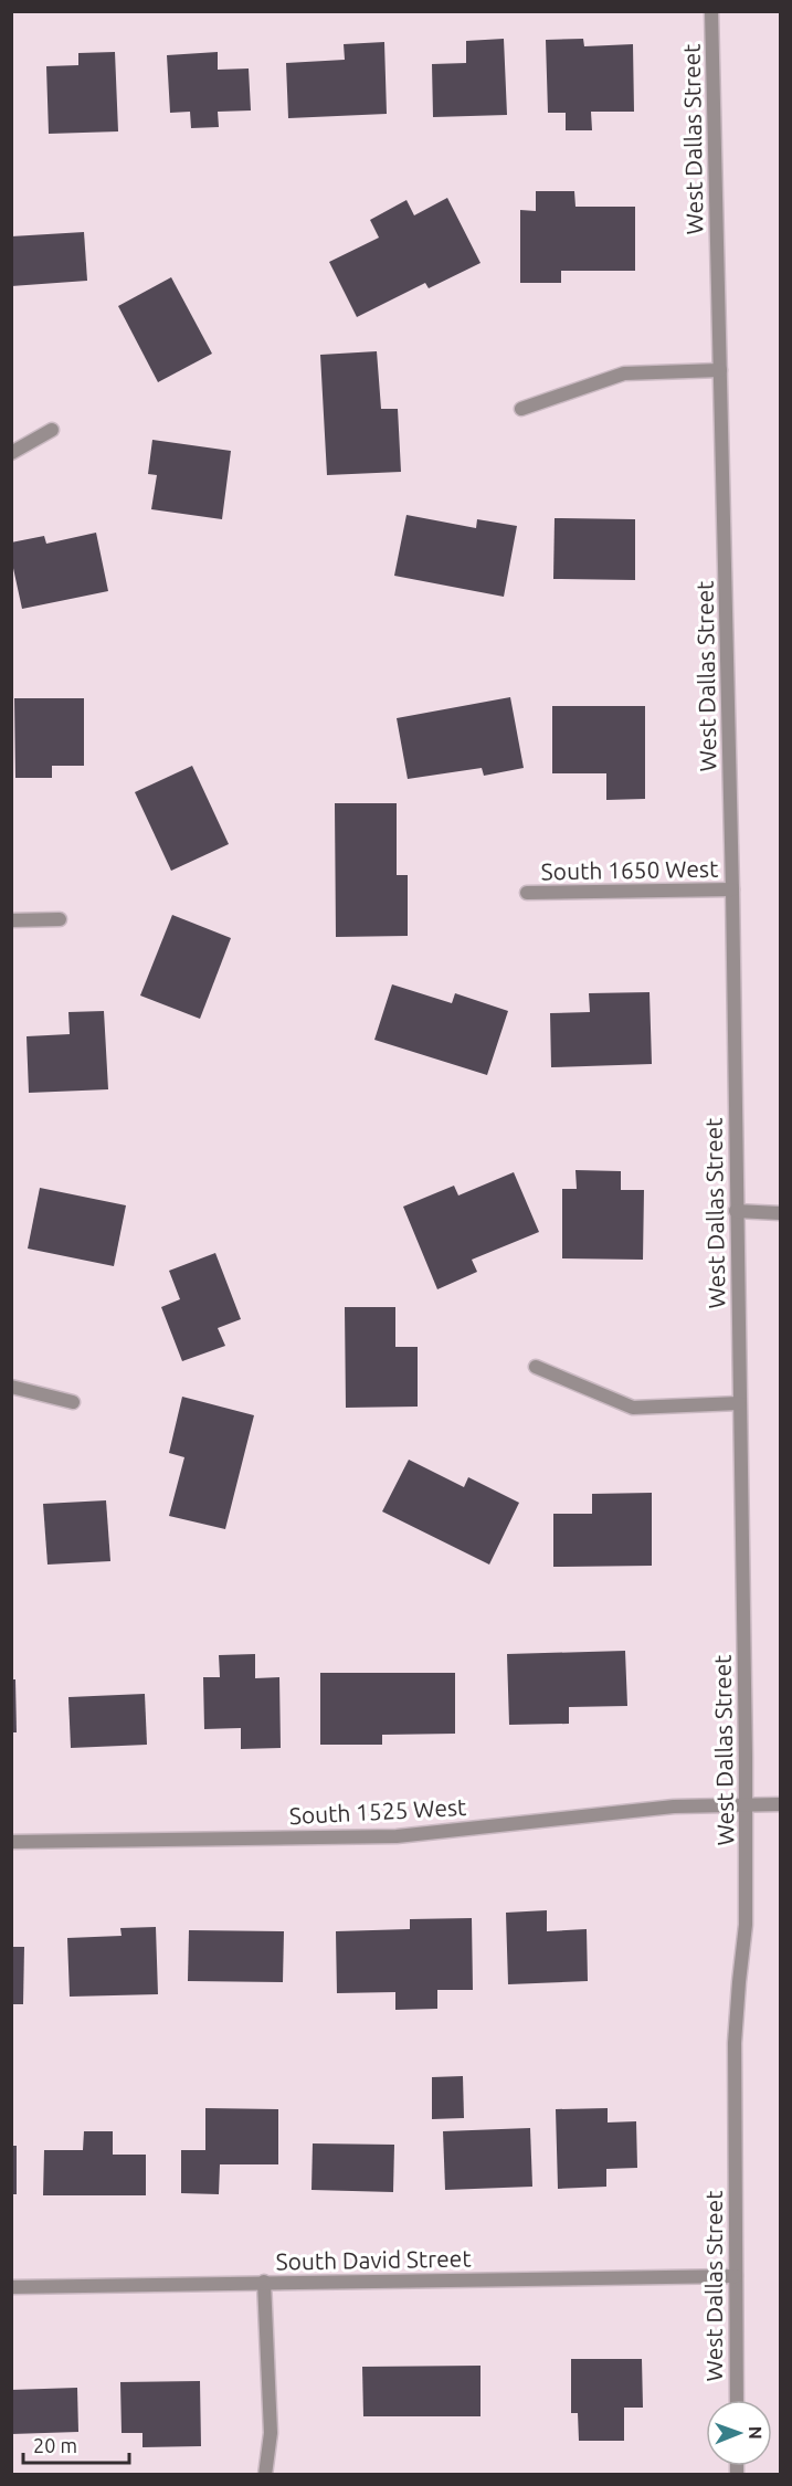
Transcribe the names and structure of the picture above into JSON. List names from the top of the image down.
{
  "streets": {
    "street": [
      "West Dallas Street",
      "South 1650 West",
      "South 1525 West",
      "South David Street"
    ]
  },
  "crossings": [
    ["West Dallas Street", "South 1650 West"],
    ["West Dallas Street", "South 1525 West"],
    ["West Dallas Street", "South David Street"]
  ],
  "scale_bar": "20 m",
  "north": "right"
}
